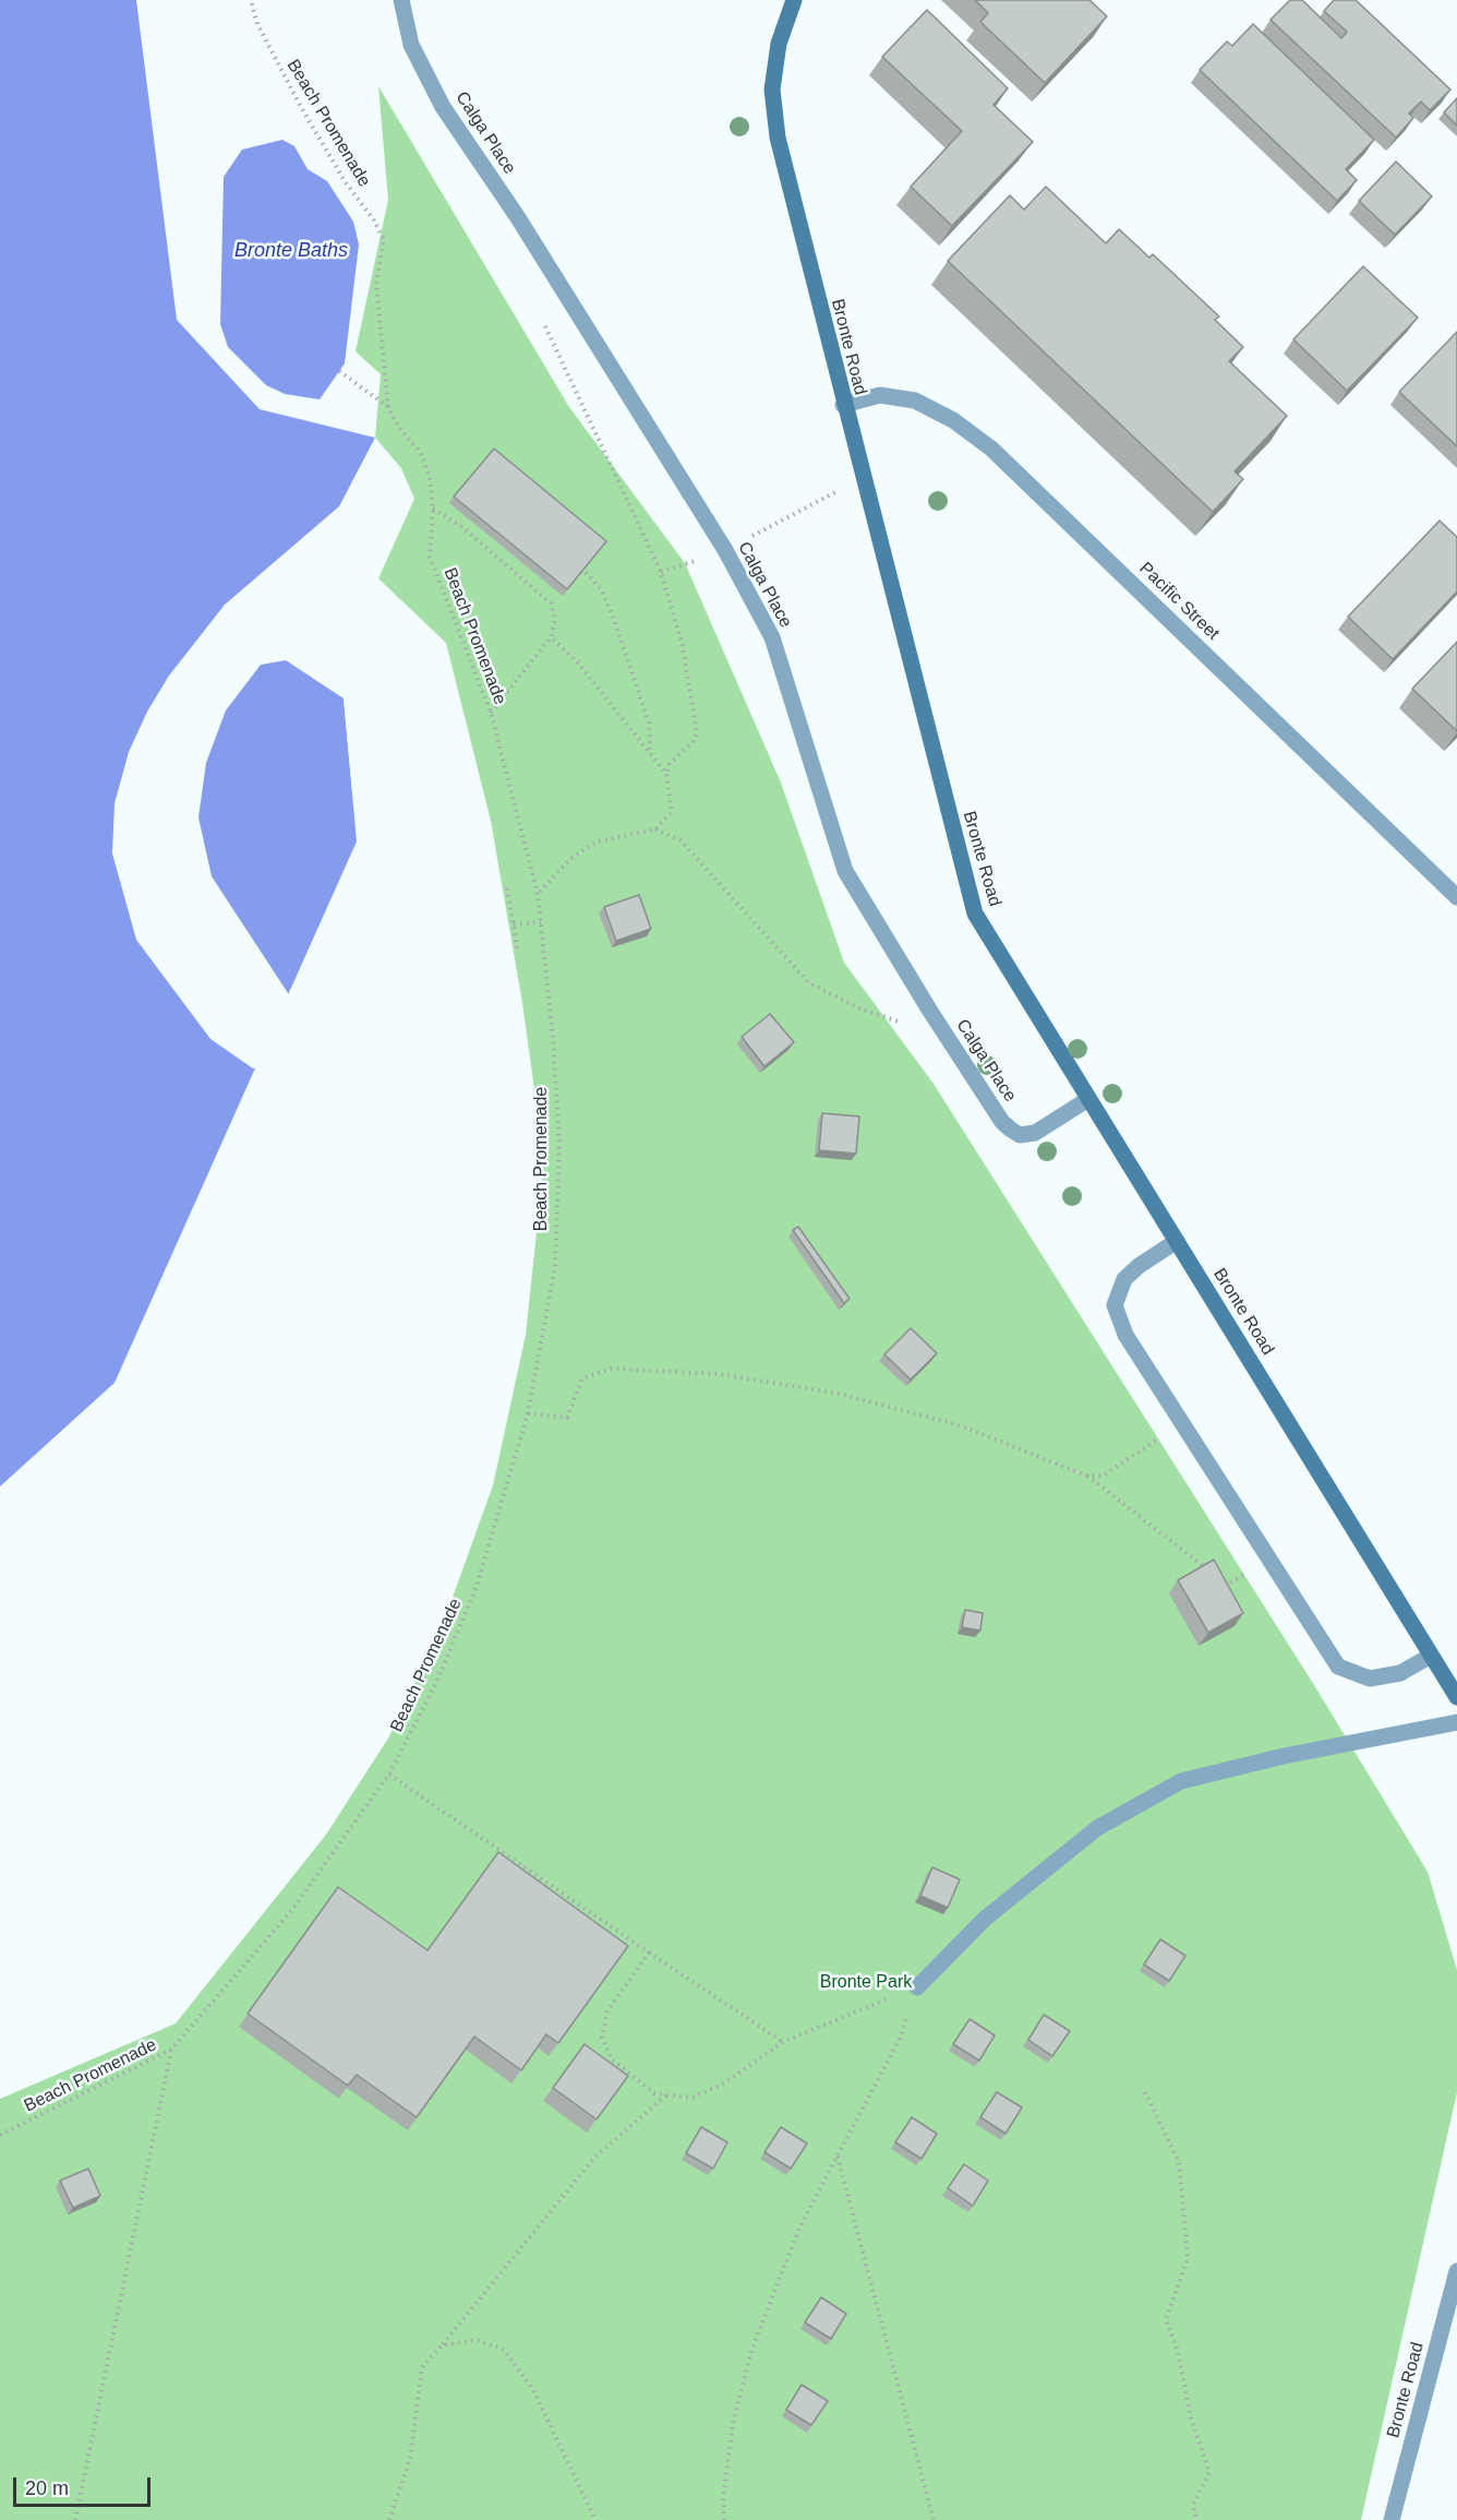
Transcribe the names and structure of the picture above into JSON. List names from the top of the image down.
{
  "streets": {
    "main road": ["Bronte Road"],
    "street": ["Calga Place", "Pacific Street"],
    "path": ["Beach Promenade"]
  },
  "crossings": [
    ["Calga Place", "Bronte Road"],
    ["Bronte Road", "Pacific Street"]
  ],
  "water": ["Bronte Baths"],
  "parks": ["Bronte Park"],
  "scale_bar": "20 m"
}
